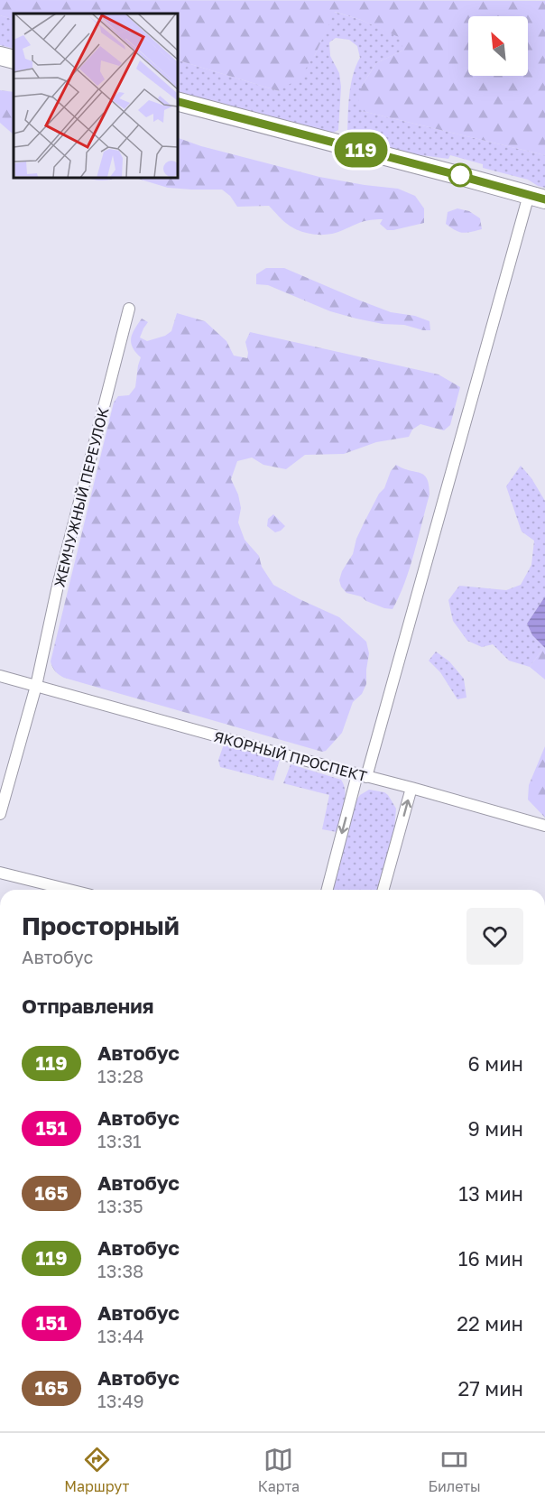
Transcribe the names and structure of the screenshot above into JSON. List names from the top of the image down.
{
  "streets": {
    "street": ["ЖЕМЧУЖНЫЙ ПЕРЕУЛОК", "ЯКОРНЫЙ ПРОСПЕКТ"]
  },
  "crossings": [
    ["ЖЕМЧУЖНЫЙ ПЕРЕУЛОК", "ЯКОРНЫЙ ПРОСПЕКТ"]
  ],
  "lines": ["bus line 119"],
  "north": "top left",
  "page": {
    "on_map": "119",
    "heading": [
      ["Просторный", "Автобус"],
      "Отправления"
    ],
    "list": [
      {
        "mark": "119",
        "name": "Автобус",
        "note": "13:28",
        "value": "6 мин"
      },
      {
        "mark": "151",
        "name": "Автобус",
        "note": "13:31",
        "value": "9 мин"
      },
      {
        "mark": "165",
        "name": "Автобус",
        "note": "13:35",
        "value": "13 мин"
      },
      {
        "mark": "119",
        "name": "Автобус",
        "note": "13:38",
        "value": "16 мин"
      },
      {
        "mark": "151",
        "name": "Автобус",
        "note": "13:44",
        "value": "22 мин"
      },
      {
        "mark": "165",
        "name": "Автобус",
        "note": "13:49",
        "value": "27 мин"
      }
    ],
    "tabs": ["Маршрут", "Карта", "Билеты"]
  }
}
